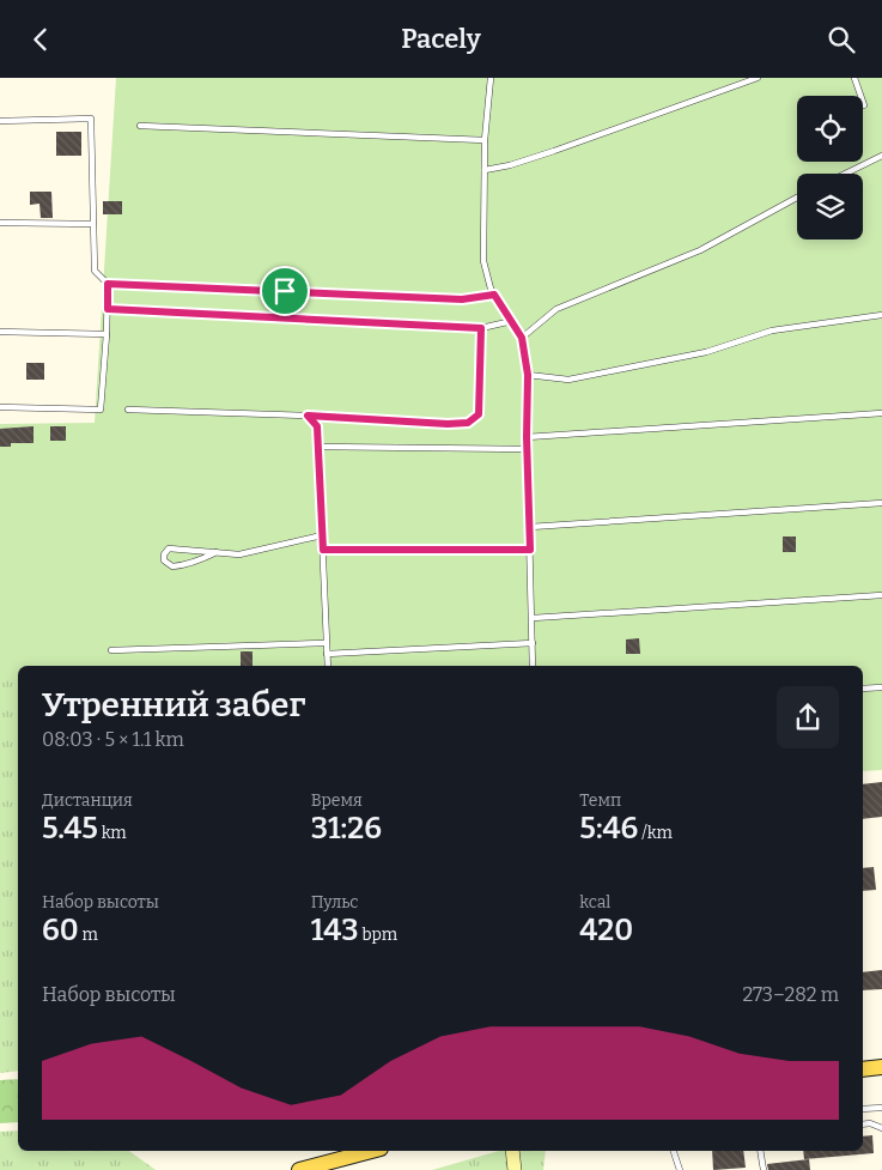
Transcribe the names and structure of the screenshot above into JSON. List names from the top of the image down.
{
  "page": {
    "header": "Pacely",
    "heading": ["Утренний забег", "08:03 · 5 × 1.1 km"],
    "stats": [
      ["Дистанция", "5.45 km"],
      ["Время", "31:26"],
      ["Темп", "5:46 /km"],
      ["Набор высоты", "60 m"],
      ["Пульс", "143 bpm"],
      ["kcal", "420"]
    ],
    "chart": ["Набор высоты", "273–282 m"]
  }
}
